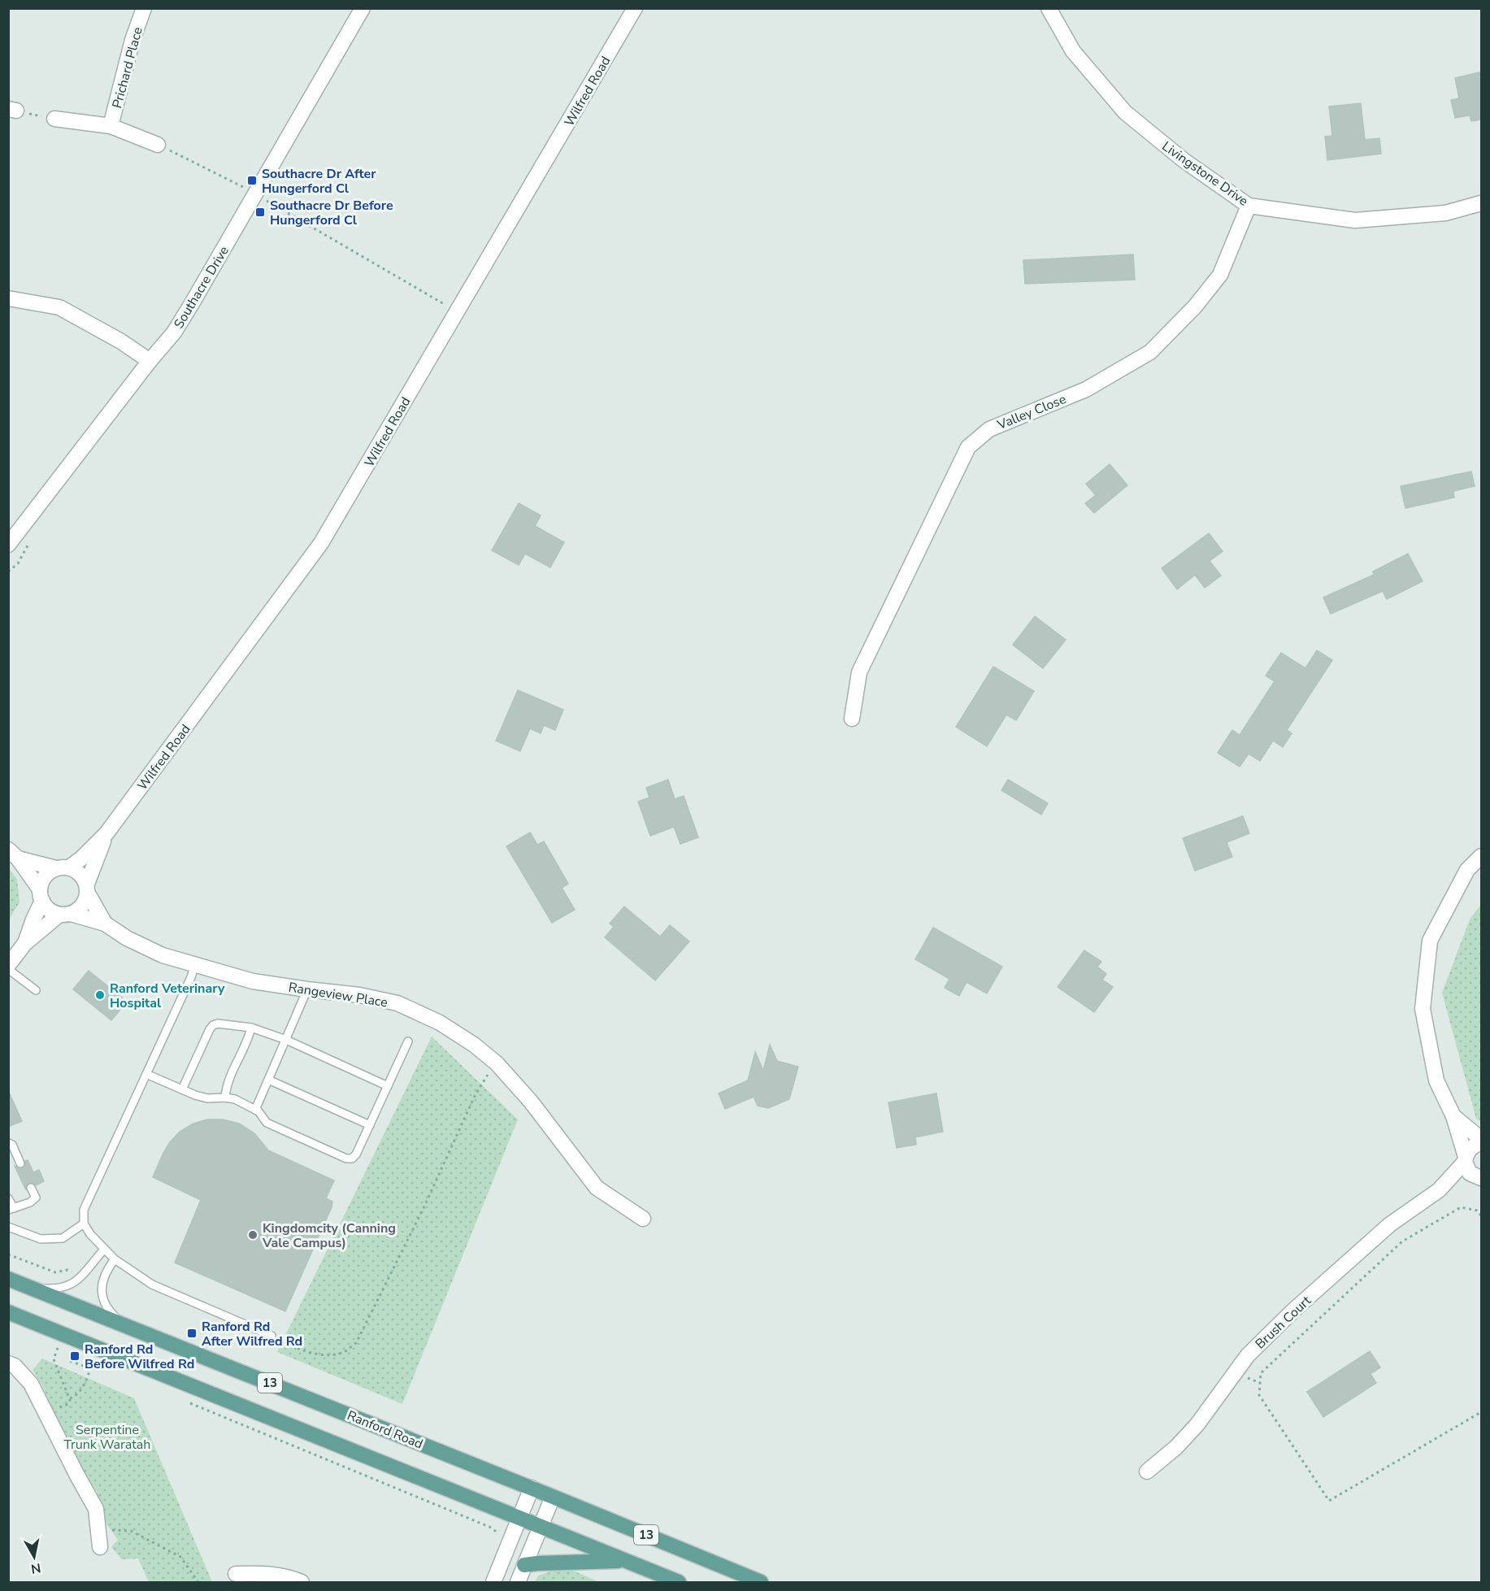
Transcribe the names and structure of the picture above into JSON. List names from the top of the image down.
{
  "streets": {
    "main road": ["13", "Ranford Road"],
    "street": [
      "Prichard Place",
      "Wilfred Road",
      "Livingstone Drive",
      "Southacre Drive",
      "Valley Close",
      "Rangeview Place",
      "Brush Court"
    ]
  },
  "crossings": [
    ["Wilfred Road", "Rangeview Place"],
    ["Livingstone Drive", "Valley Close"]
  ],
  "parks": ["Serpentine Trunk Waratah"],
  "places": {
    "transit": [
      "Southacre Dr After Hungerford Cl",
      "Southacre Dr Before Hungerford Cl",
      "Ranford Rd After Wilfred Rd",
      "Ranford Rd Before Wilfred Rd"
    ],
    "other": ["Ranford Veterinary Hospital", "Kingdomcity (Canning Vale Campus)"]
  },
  "north": "bottom"
}
